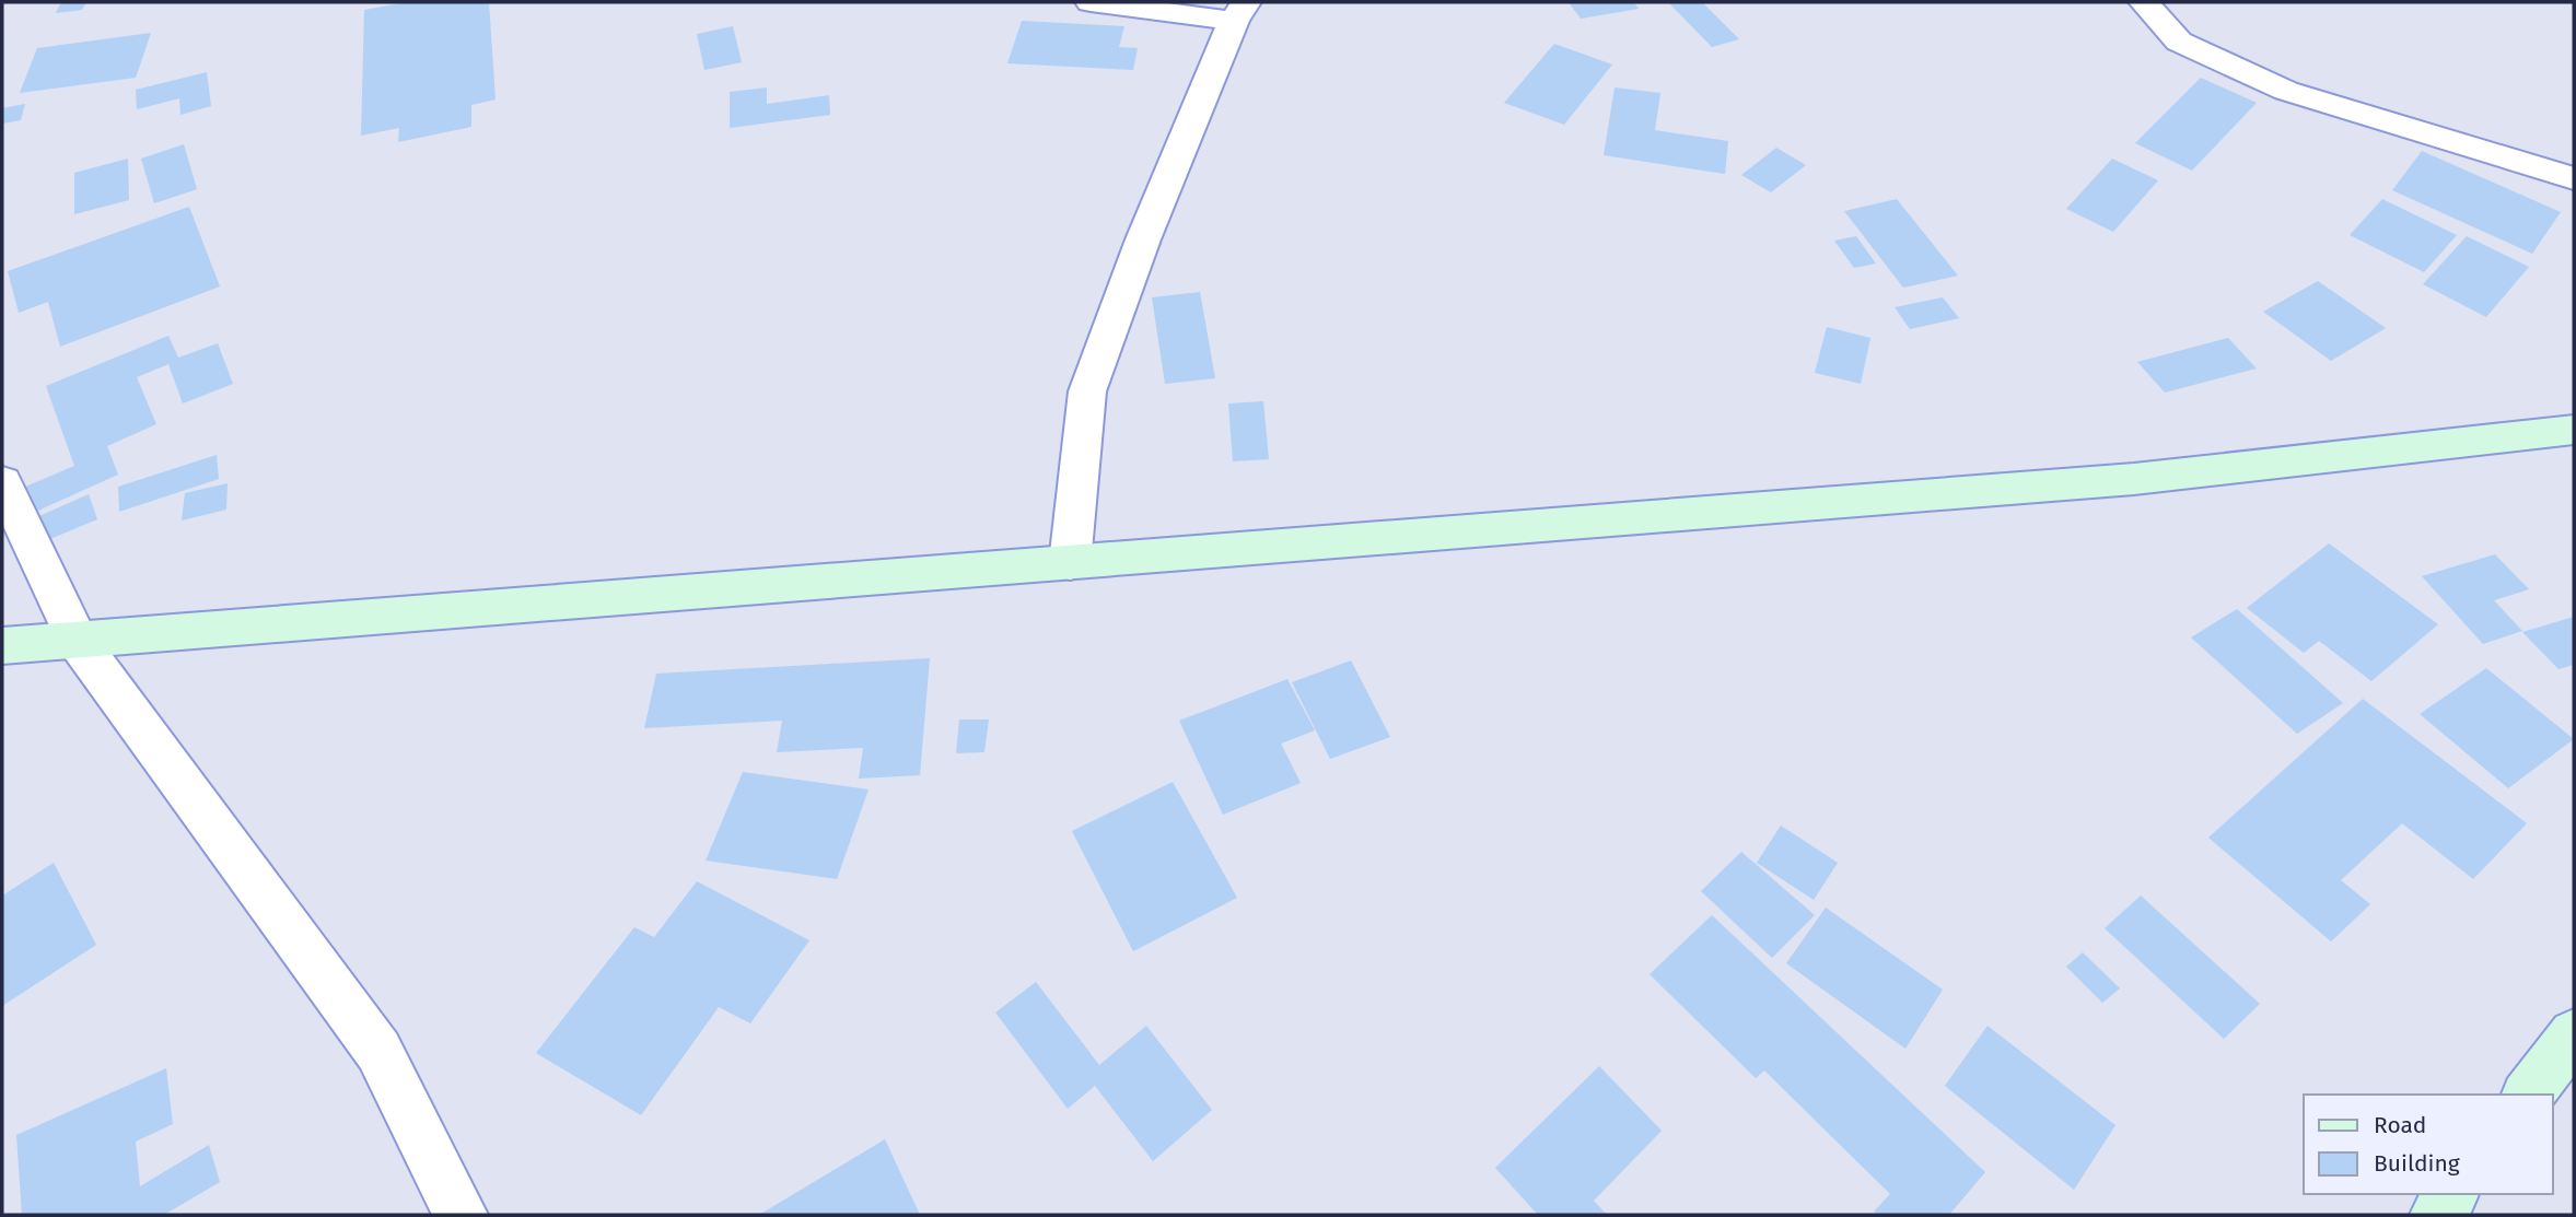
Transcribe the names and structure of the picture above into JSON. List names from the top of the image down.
{
  "legend": ["Road", "Building"]
}
